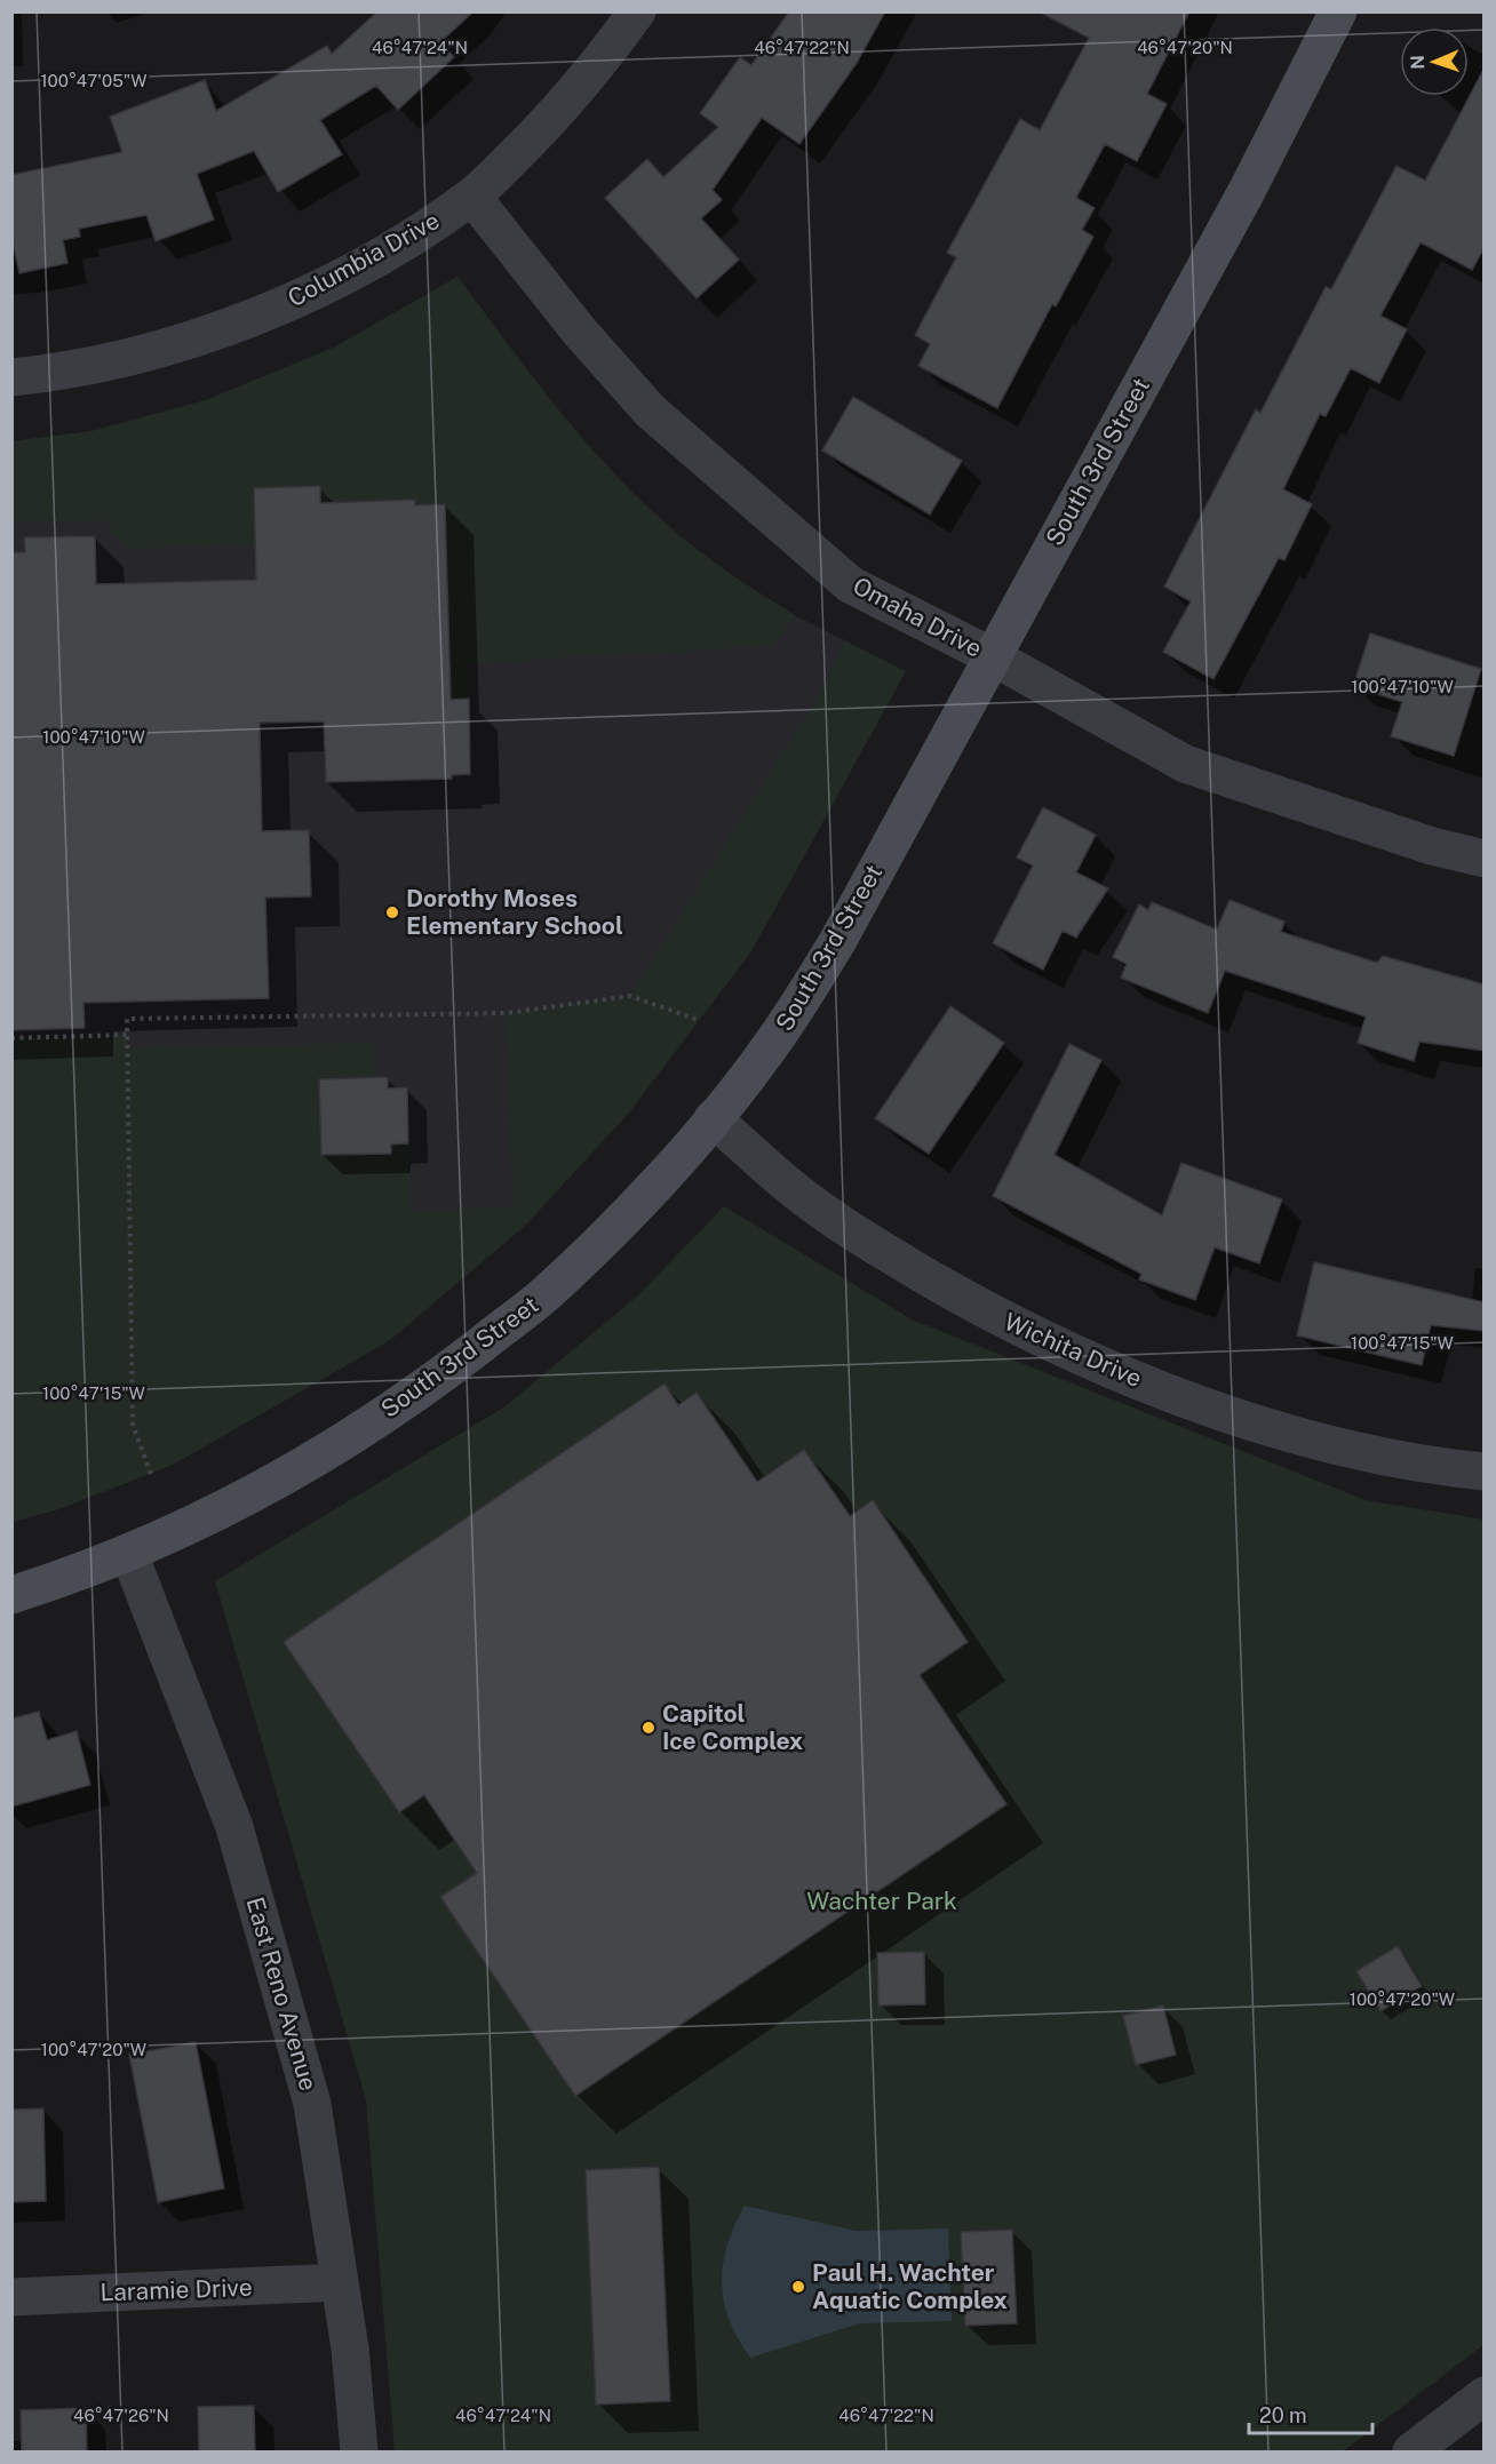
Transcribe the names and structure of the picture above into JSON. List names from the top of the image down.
{
  "streets": {
    "street": [
      "Columbia Drive",
      "South 3rd Street",
      "Omaha Drive",
      "Wichita Drive",
      "East Reno Avenue",
      "Laramie Drive"
    ]
  },
  "crossings": [
    ["Columbia Drive", "Omaha Drive"],
    ["South 3rd Street", "Omaha Drive"],
    ["South 3rd Street", "Wichita Drive"],
    ["South 3rd Street", "East Reno Avenue"],
    ["East Reno Avenue", "Laramie Drive"]
  ],
  "parks": ["Wachter Park"],
  "places": ["Dorothy Moses Elementary School", "Capitol Ice Complex", "Paul H. Wachter Aquatic Complex"],
  "scale_bar": "20 m",
  "north": "left",
  "coordinates": [
    "46°47'24\"N",
    "46°47'22\"N",
    "46°47'20\"N",
    "100°47'05\"W",
    "100°47'10\"W",
    "100°47'15\"W",
    "100°47'20\"W",
    "46°47'26\"N"
  ]
}
